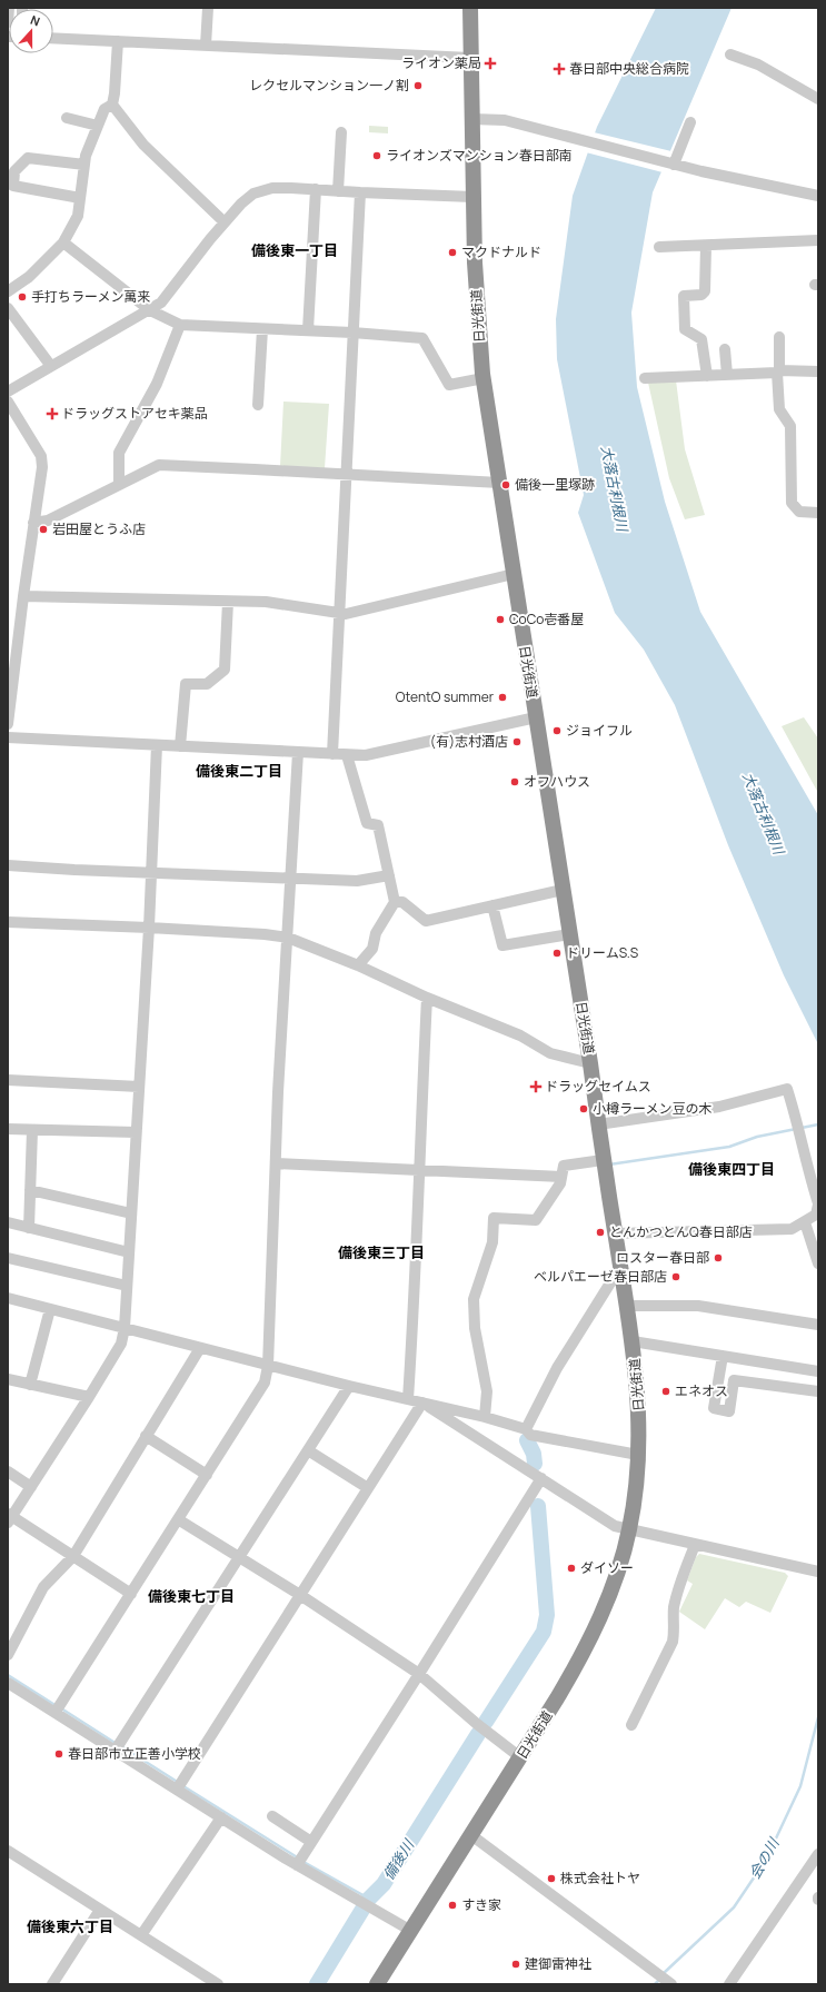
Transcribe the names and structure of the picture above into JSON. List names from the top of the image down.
{
  "streets": {
    "highway": ["日光街道"]
  },
  "districts": [
    "備後東一丁目",
    "備後東二丁目",
    "備後東四丁目",
    "備後東三丁目",
    "備後東七丁目",
    "備後東六丁目"
  ],
  "water": ["大落古利根川", "会の川", "備後川"],
  "places": {
    "health": [
      "ライオン薬局",
      "春日部中央総合病院",
      "ドラッグストアセキ薬品",
      "ドラッグセイムス"
    ],
    "other": [
      "レクセルマンション一ノ割",
      "ライオンズマンション春日部南",
      "マクドナルド",
      "手打ちラーメン萬来",
      "備後一里塚跡",
      "岩田屋とうふ店",
      "CoCo壱番屋",
      "OtentO summer",
      "ジョイフル",
      "(有)志村酒店",
      "オフハウス",
      "ドリームS.S",
      "小樽ラーメン豆の木",
      "とんかつとんQ春日部店",
      "ロスター春日部",
      "ベルパエーゼ春日部店",
      "エネオス",
      "ダイソー",
      "春日部市立正善小学校",
      "株式会社トヤ",
      "すき家",
      "建御雷神社"
    ]
  },
  "north": "top"
}
